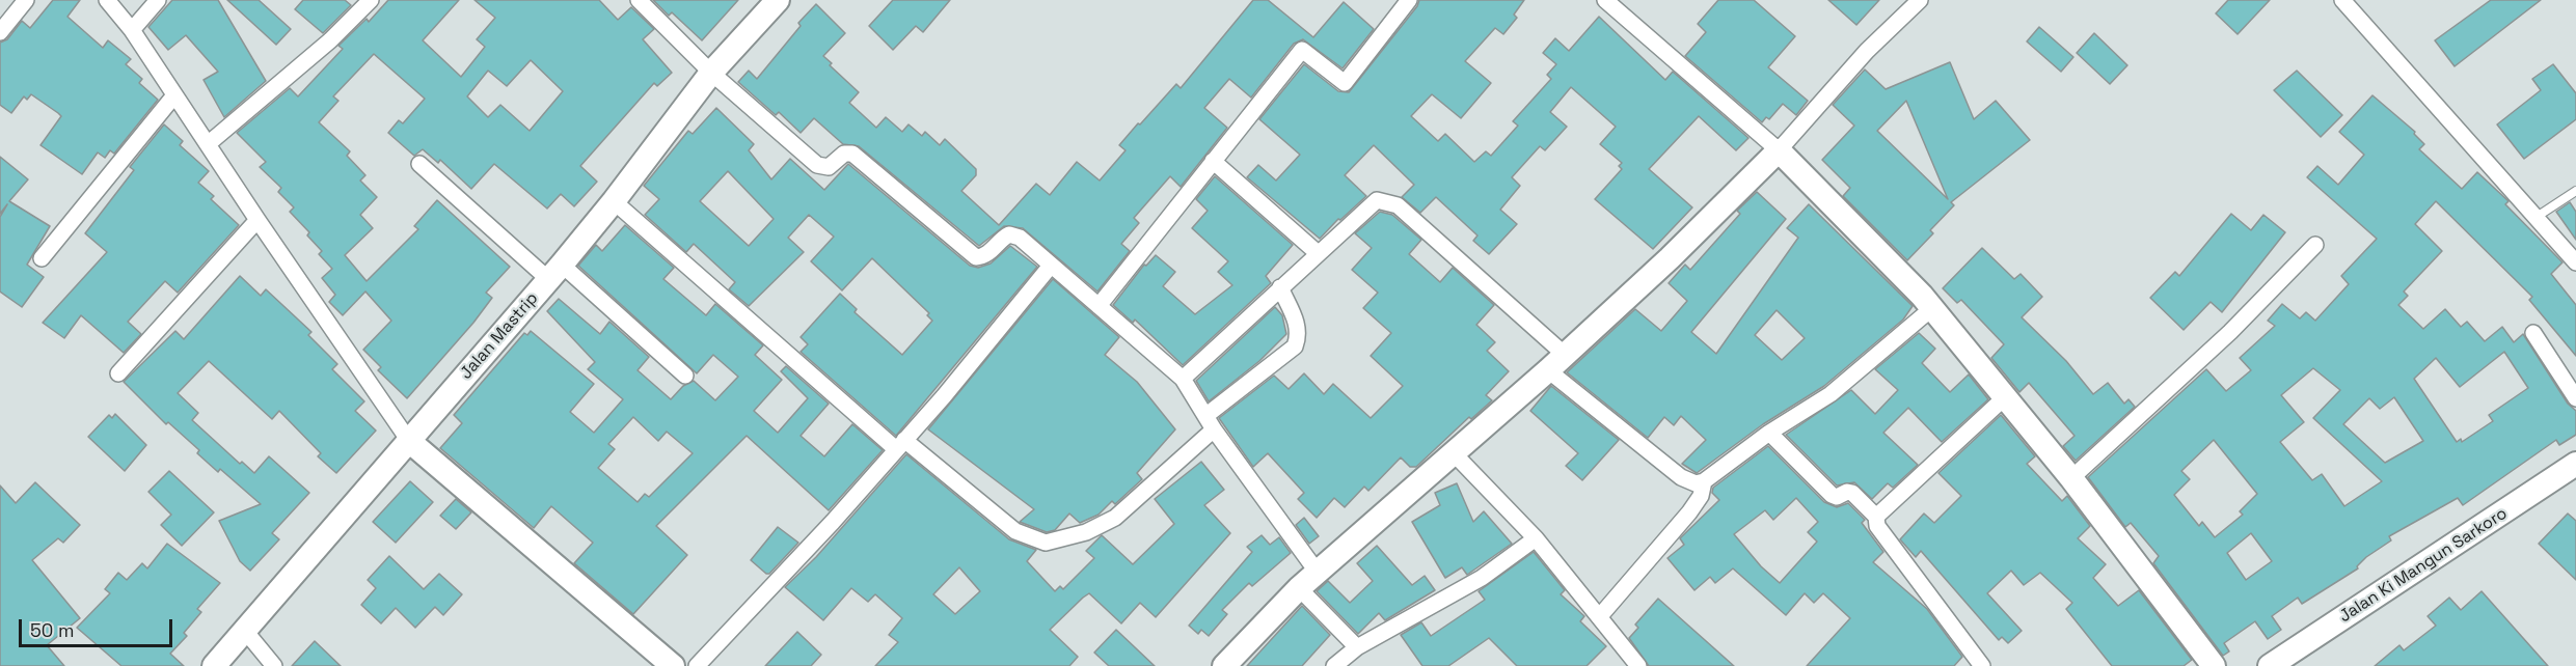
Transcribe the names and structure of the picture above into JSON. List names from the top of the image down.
{
  "streets": {
    "street": ["Jalan Mastrip", "Jalan Ki Mangun Sarkoro"]
  },
  "scale_bar": "50 m"
}
